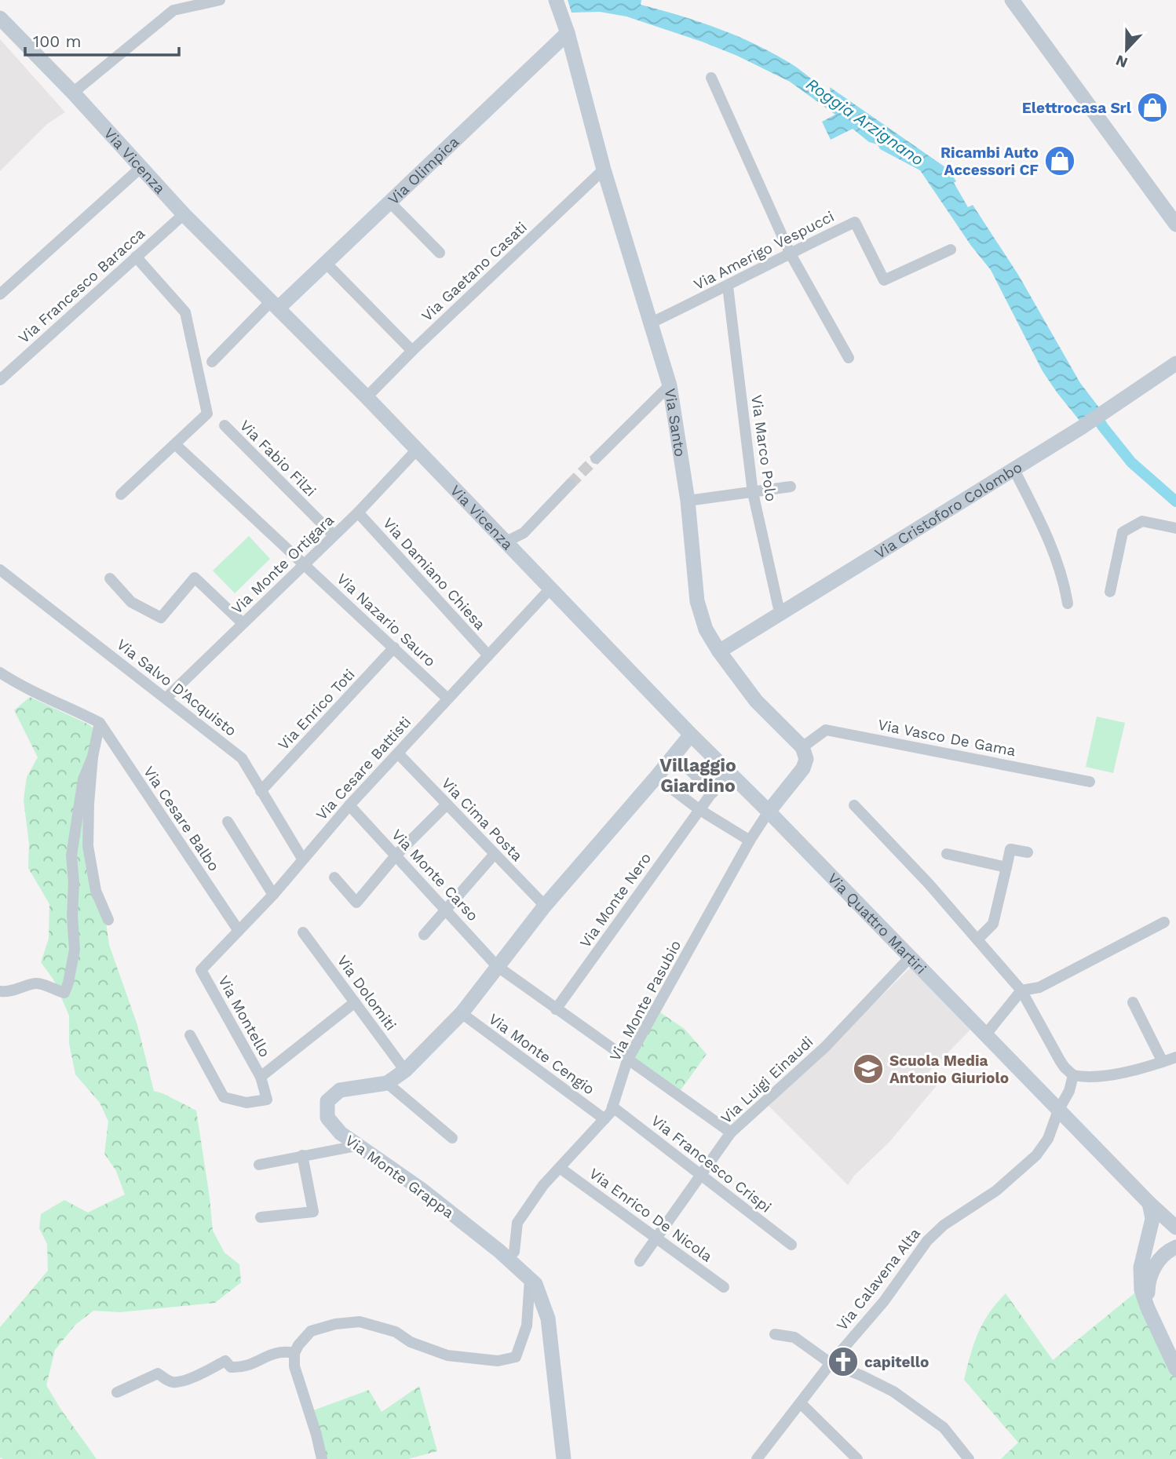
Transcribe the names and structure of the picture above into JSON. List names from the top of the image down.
{
  "streets": {
    "street": [
      "Via Vicenza",
      "Via Olimpica",
      "Via Amerigo Vespucci",
      "Via Gaetano Casati",
      "Via Francesco Baracca",
      "Via Santo",
      "Via Marco Polo",
      "Via Fabio Filzi",
      "Via Cristoforo Colombo",
      "Via Monte Ortigara",
      "Via Damiano Chiesa",
      "Via Nazario Sauro",
      "Via Salvo D'Acquisto",
      "Via Enrico Toti",
      "Via Vasco De Gama",
      "Via Cesare Battisti",
      "Via Cesare Balbo",
      "Via Cima Posta",
      "Via Monte Carso",
      "Via Monte Nero",
      "Via Quattro Martiri",
      "Via Dolomiti",
      "Via Monte Pasubio",
      "Via Montello",
      "Via Monte Cengio",
      "Via Luigi Einaudi",
      "Via Francesco Crispi",
      "Via Monte Grappa",
      "Via Enrico De Nicola",
      "Via Calavena Alta"
    ]
  },
  "crossings": [
    ["Via Vicenza", "Via Olimpica"],
    ["Via Vicenza", "Via Gaetano Casati"],
    ["Via Vicenza", "Via Francesco Baracca"],
    ["Via Vicenza", "Via Monte Ortigara"],
    ["Via Vicenza", "Via Cesare Battisti"],
    ["Via Vicenza", "Via Monte Nero"],
    ["Via Vicenza", "Via Quattro Martiri"],
    ["Via Vicenza", "Via Monte Grappa"],
    ["Via Olimpica", "Via Santo"],
    ["Via Amerigo Vespucci", "Via Santo"],
    ["Via Amerigo Vespucci", "Via Marco Polo"],
    ["Via Gaetano Casati", "Via Santo"],
    ["Via Santo", "Via Cristoforo Colombo"],
    ["Via Santo", "Via Vasco De Gama"],
    ["Via Marco Polo", "Via Cristoforo Colombo"],
    ["Via Fabio Filzi", "Via Monte Ortigara"],
    ["Via Monte Ortigara", "Via Damiano Chiesa"],
    ["Via Monte Ortigara", "Via Nazario Sauro"],
    ["Via Monte Ortigara", "Via Salvo D'Acquisto"],
    ["Via Damiano Chiesa", "Via Cesare Battisti"],
    ["Via Nazario Sauro", "Via Enrico Toti"],
    ["Via Nazario Sauro", "Via Cesare Battisti"],
    ["Via Salvo D'Acquisto", "Via Enrico Toti"],
    ["Via Salvo D'Acquisto", "Via Cesare Battisti"],
    ["Via Cesare Battisti", "Via Cesare Balbo"],
    ["Via Cesare Battisti", "Via Cima Posta"],
    ["Via Cesare Battisti", "Via Monte Carso"],
    ["Via Cesare Battisti", "Via Montello"],
    ["Via Cima Posta", "Via Monte Grappa"],
    ["Via Monte Carso", "Via Monte Nero"],
    ["Via Monte Carso", "Via Monte Pasubio"],
    ["Via Monte Carso", "Via Luigi Einaudi"],
    ["Via Monte Carso", "Via Monte Grappa"],
    ["Via Monte Nero", "Via Quattro Martiri"],
    ["Via Quattro Martiri", "Via Monte Pasubio"],
    ["Via Quattro Martiri", "Via Luigi Einaudi"],
    ["Via Quattro Martiri", "Via Calavena Alta"],
    ["Via Dolomiti", "Via Montello"],
    ["Via Dolomiti", "Via Monte Grappa"],
    ["Via Monte Pasubio", "Via Monte Cengio"],
    ["Via Monte Pasubio", "Via Francesco Crispi"],
    ["Via Monte Pasubio", "Via Enrico De Nicola"],
    ["Via Monte Cengio", "Via Monte Grappa"],
    ["Via Luigi Einaudi", "Via Francesco Crispi"],
    ["Via Luigi Einaudi", "Via Enrico De Nicola"]
  ],
  "districts": ["Villaggio Giardino"],
  "water": ["Roggia Arzignano"],
  "places": {
    "shop": ["Elettrocasa Srl", "Ricambi Auto Accessori CF"],
    "school or university": ["Scuola Media Antonio Giuriolo"],
    "church": ["capitello"]
  },
  "scale_bar": "100 m",
  "north": "bottom"
}
